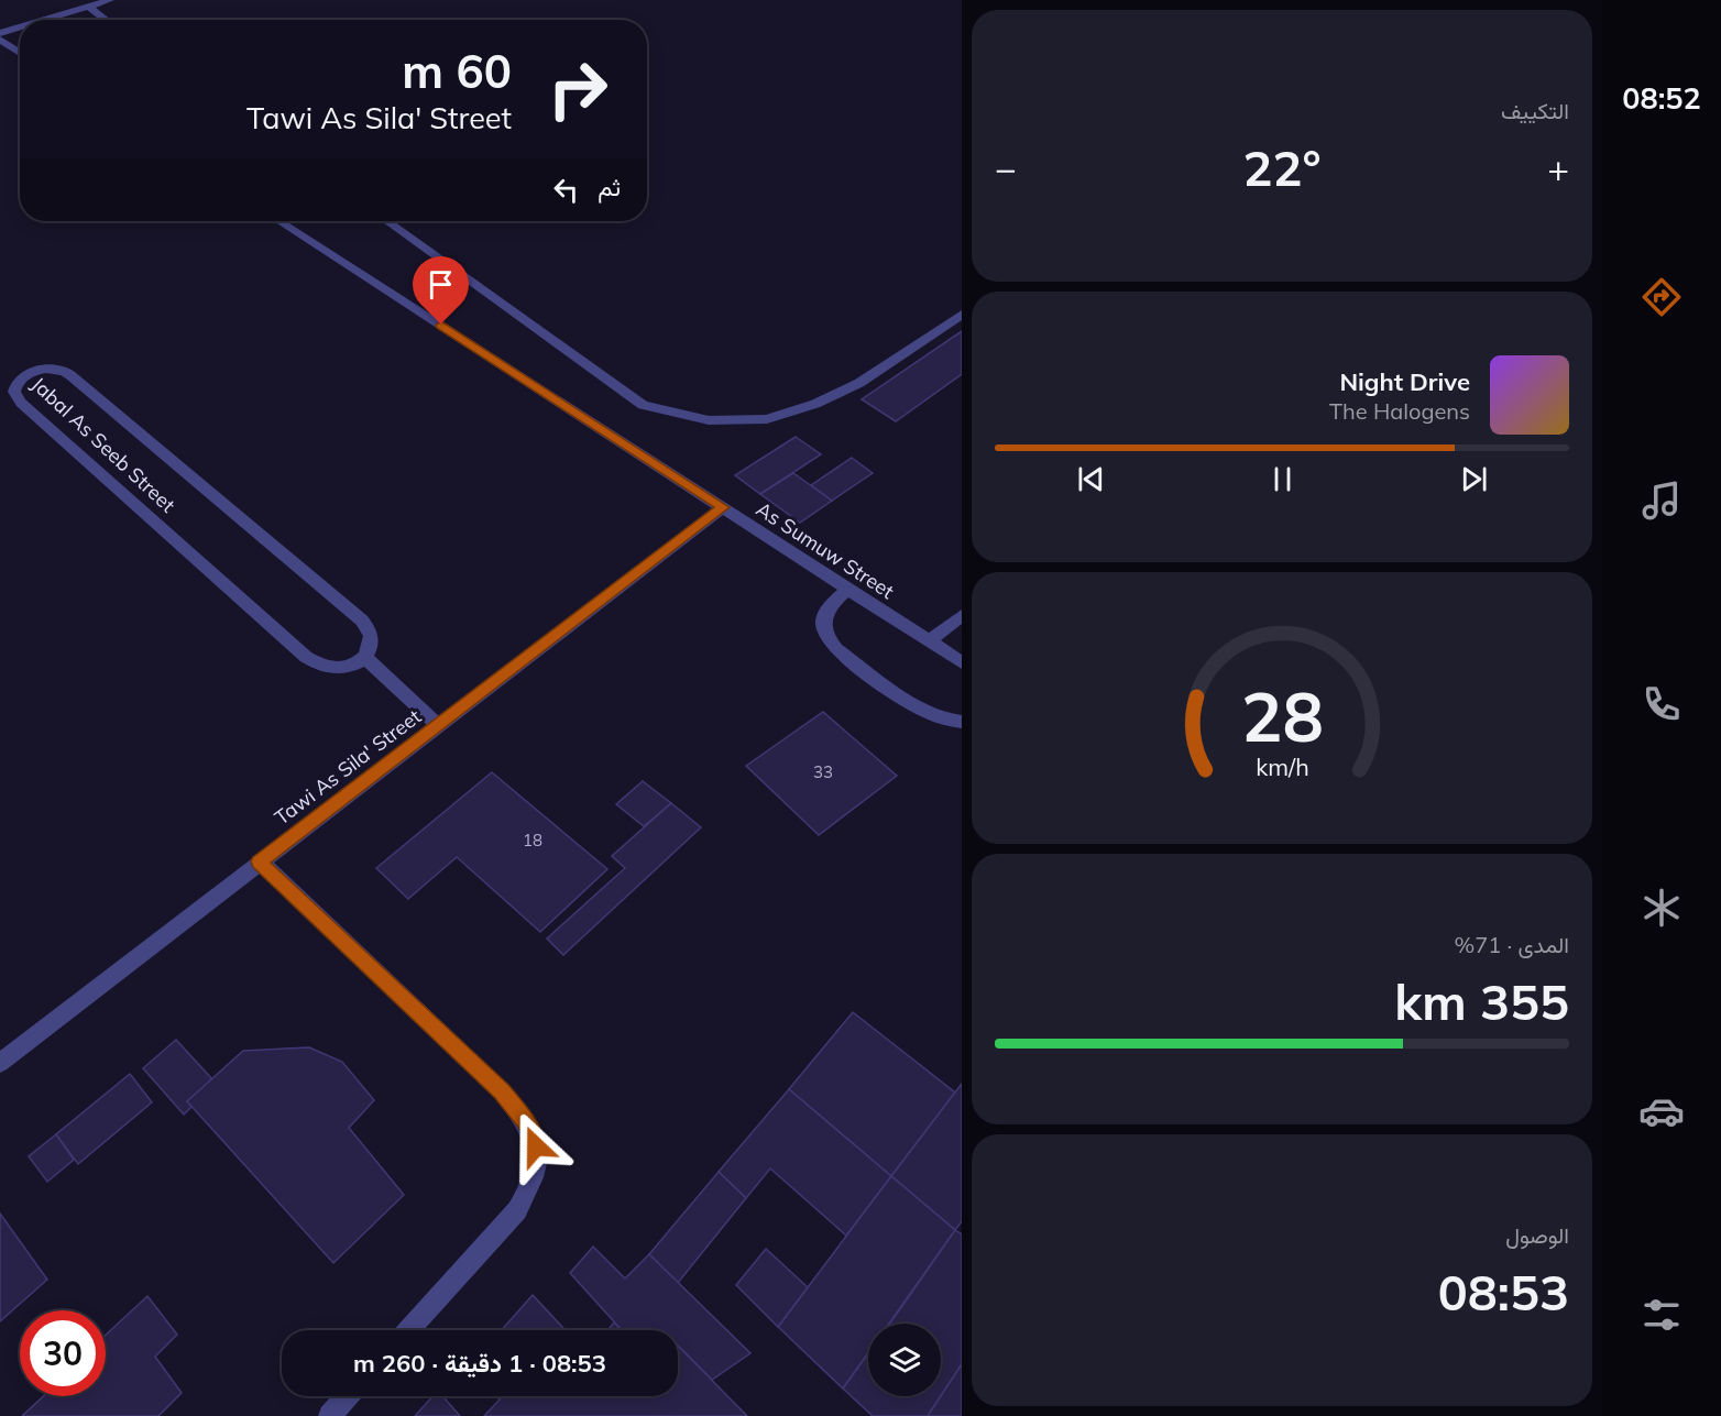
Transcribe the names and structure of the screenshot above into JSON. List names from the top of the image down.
{
  "streets": {
    "street": ["Jabal As Seeb Street", "As Sumuw Street", "Tawi As Sila' Street"]
  },
  "crossings": [
    ["As Sumuw Street", "Tawi As Sila' Street"]
  ],
  "house_numbers": ["33", "18"],
  "page": {
    "tabs": "08:52",
    "tile": [
      "التكييف",
      ["المدى · 71%", "355 km"],
      ["الوصول", "08:53"]
    ],
    "turn": ["60 m", "Tawi As Sila' Street"],
    "heat": ["−", "22°", "+"],
    "then": "ثم",
    "song": ["Night Drive", "The Halogens"],
    "limit": "30",
    "trip": "08:53 · 1 دقيقة · 260 m",
    "gauge": ["28", "km/h"]
  }
}
